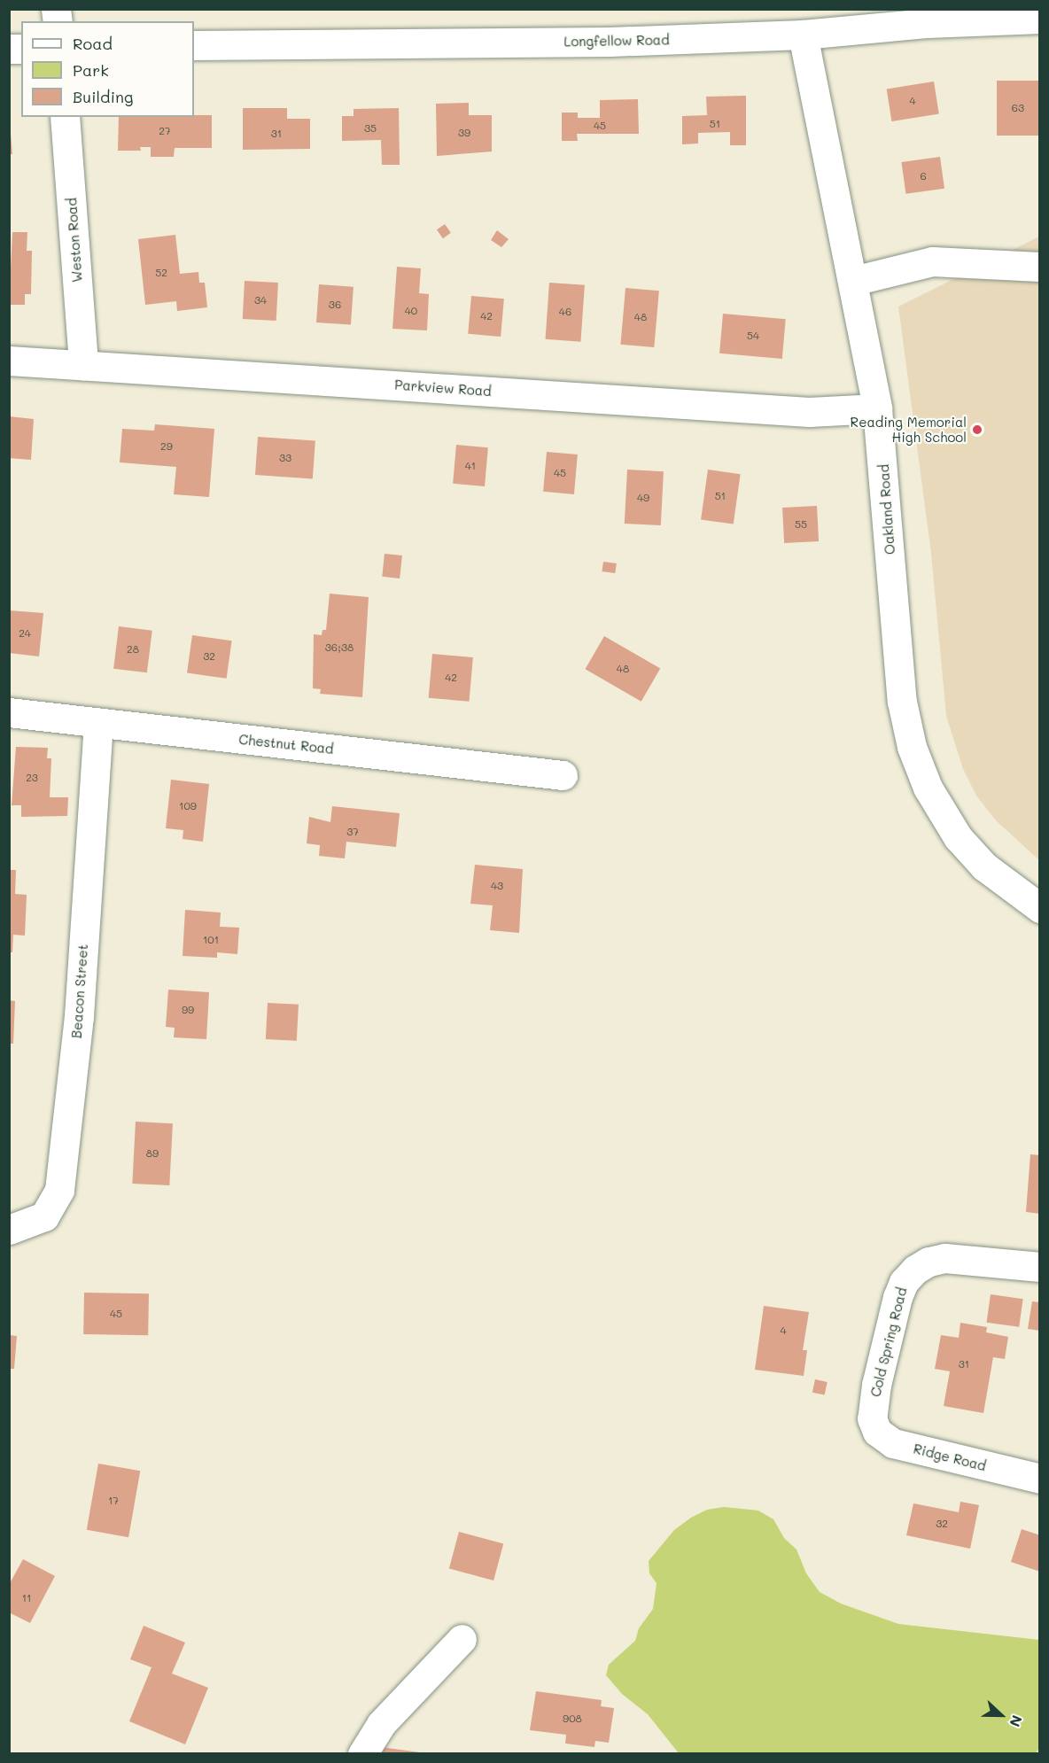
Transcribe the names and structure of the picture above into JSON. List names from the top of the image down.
{
  "streets": {
    "street": [
      "Longfellow Road",
      "Weston Road",
      "Parkview Road",
      "Oakland Road",
      "Chestnut Road",
      "Beacon Street",
      "Cold Spring Road",
      "Ridge Road"
    ]
  },
  "crossings": [
    ["Longfellow Road", "Oakland Road"],
    ["Weston Road", "Parkview Road"],
    ["Parkview Road", "Oakland Road"],
    ["Chestnut Road", "Beacon Street"],
    ["Cold Spring Road", "Ridge Road"]
  ],
  "places": ["Reading Memorial High School"],
  "house_numbers": [
    "4",
    "63",
    "51",
    "45",
    "35",
    "27",
    "39",
    "31",
    "6",
    "52",
    "34",
    "36",
    "40",
    "46",
    "42",
    "48",
    "54",
    "29",
    "33",
    "41",
    "45",
    "51",
    "49",
    "55",
    "24",
    "36;38",
    "28",
    "32",
    "48",
    "42",
    "23",
    "109",
    "37",
    "43",
    "101",
    "99",
    "89",
    "45",
    "4",
    "31",
    "17",
    "32",
    "11",
    "908"
  ],
  "legend": ["Road", "Park", "Building"],
  "north": "right"
}
